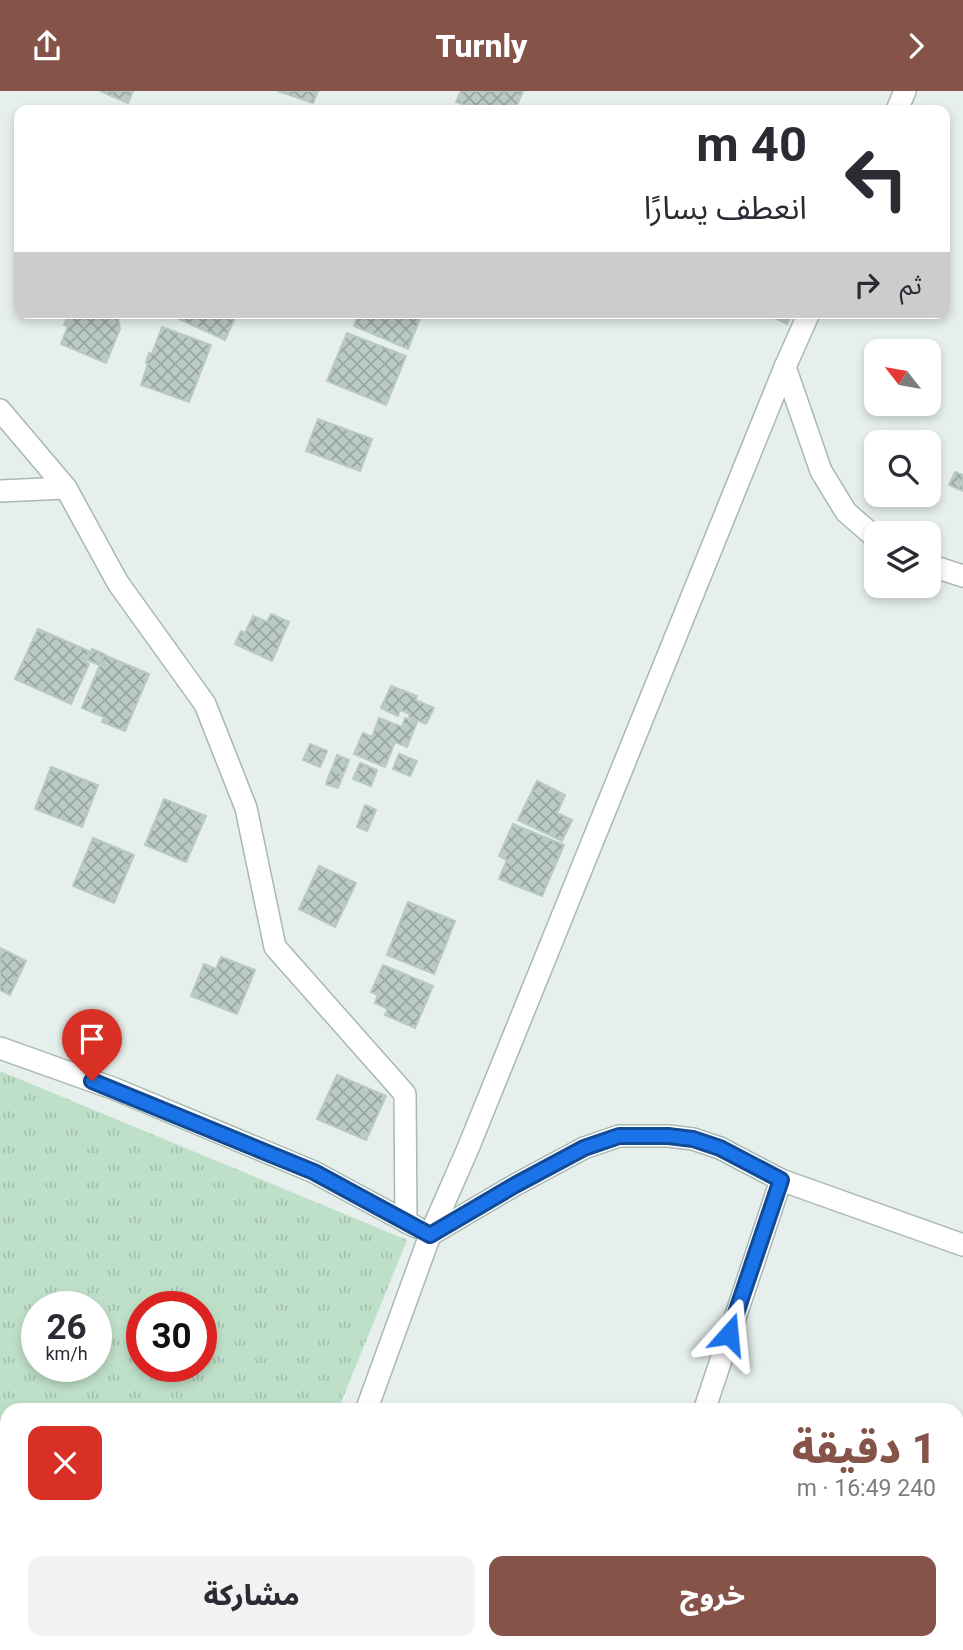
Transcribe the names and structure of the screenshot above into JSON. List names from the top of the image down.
{
  "north": "top left",
  "page": {
    "header": "Turnly",
    "turn": ["40 m", "انعطف يسارًا"],
    "then": "ثم",
    "speed": "26 km/h",
    "limit": "30",
    "heading": ["1 دقيقة", "240 m · 16:49"],
    "buttons": ["خروج", "مشاركة"]
  }
}
